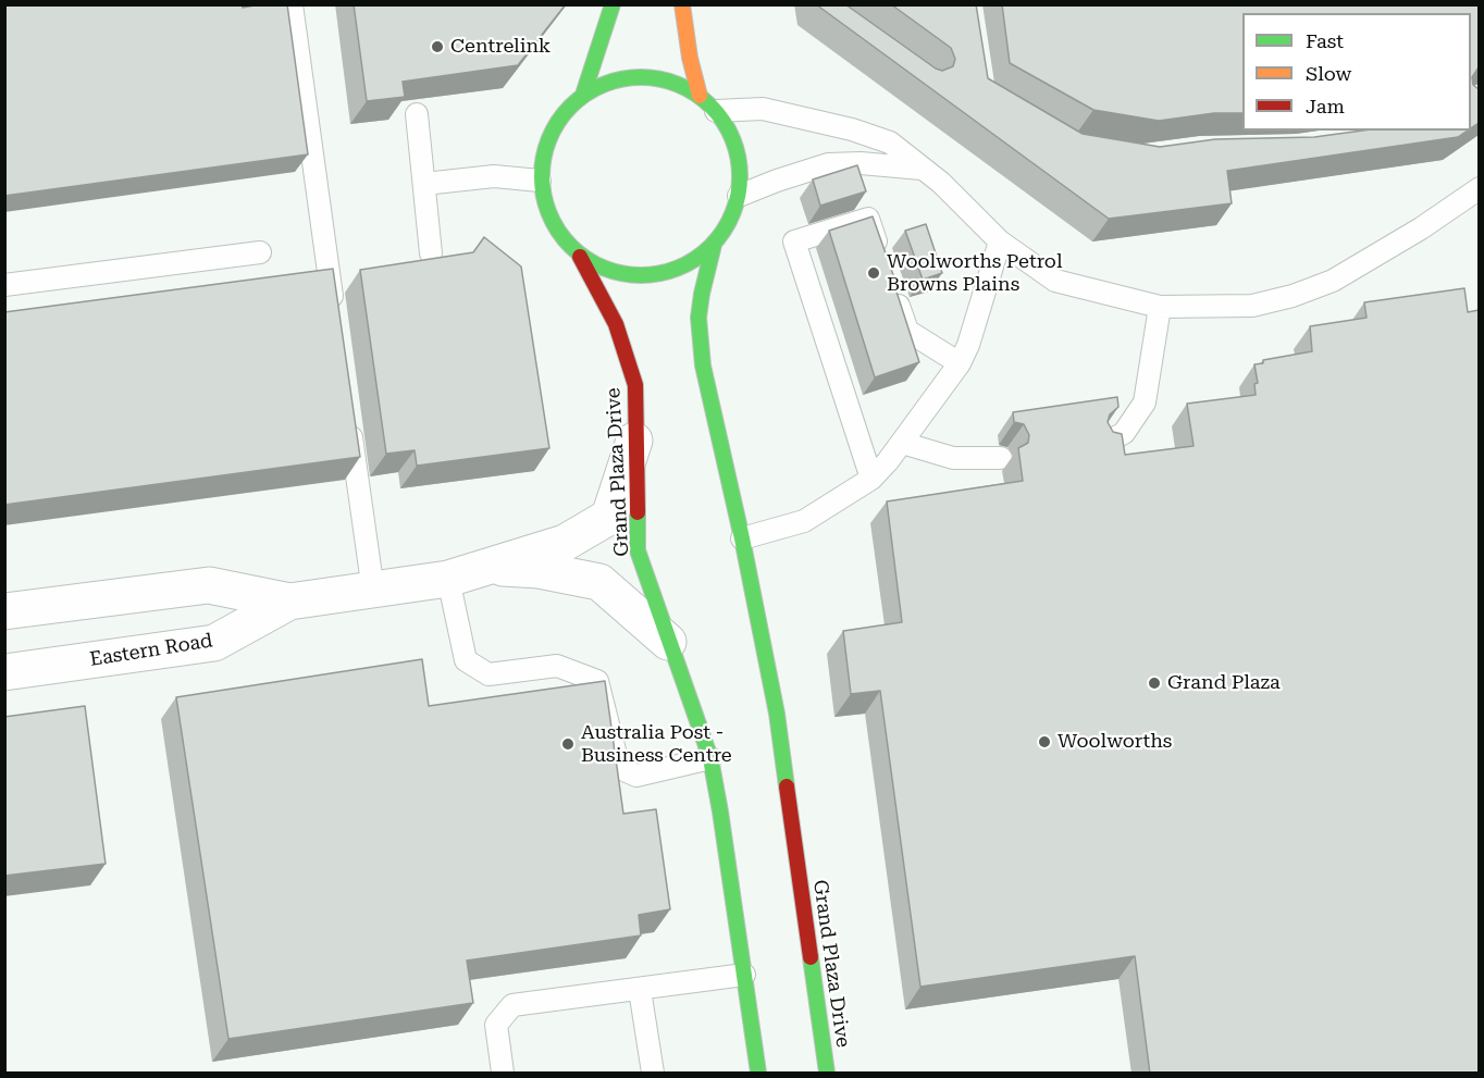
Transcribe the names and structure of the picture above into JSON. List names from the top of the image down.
{
  "streets": {
    "street": ["Grand Plaza Drive", "Eastern Road"]
  },
  "crossings": [
    ["Grand Plaza Drive", "Eastern Road"]
  ],
  "places": [
    "Centrelink",
    "Woolworths Petrol Browns Plains",
    "Grand Plaza",
    "Woolworths",
    "Australia Post - Business Centre"
  ],
  "legend": ["Fast", "Slow", "Jam"]
}
